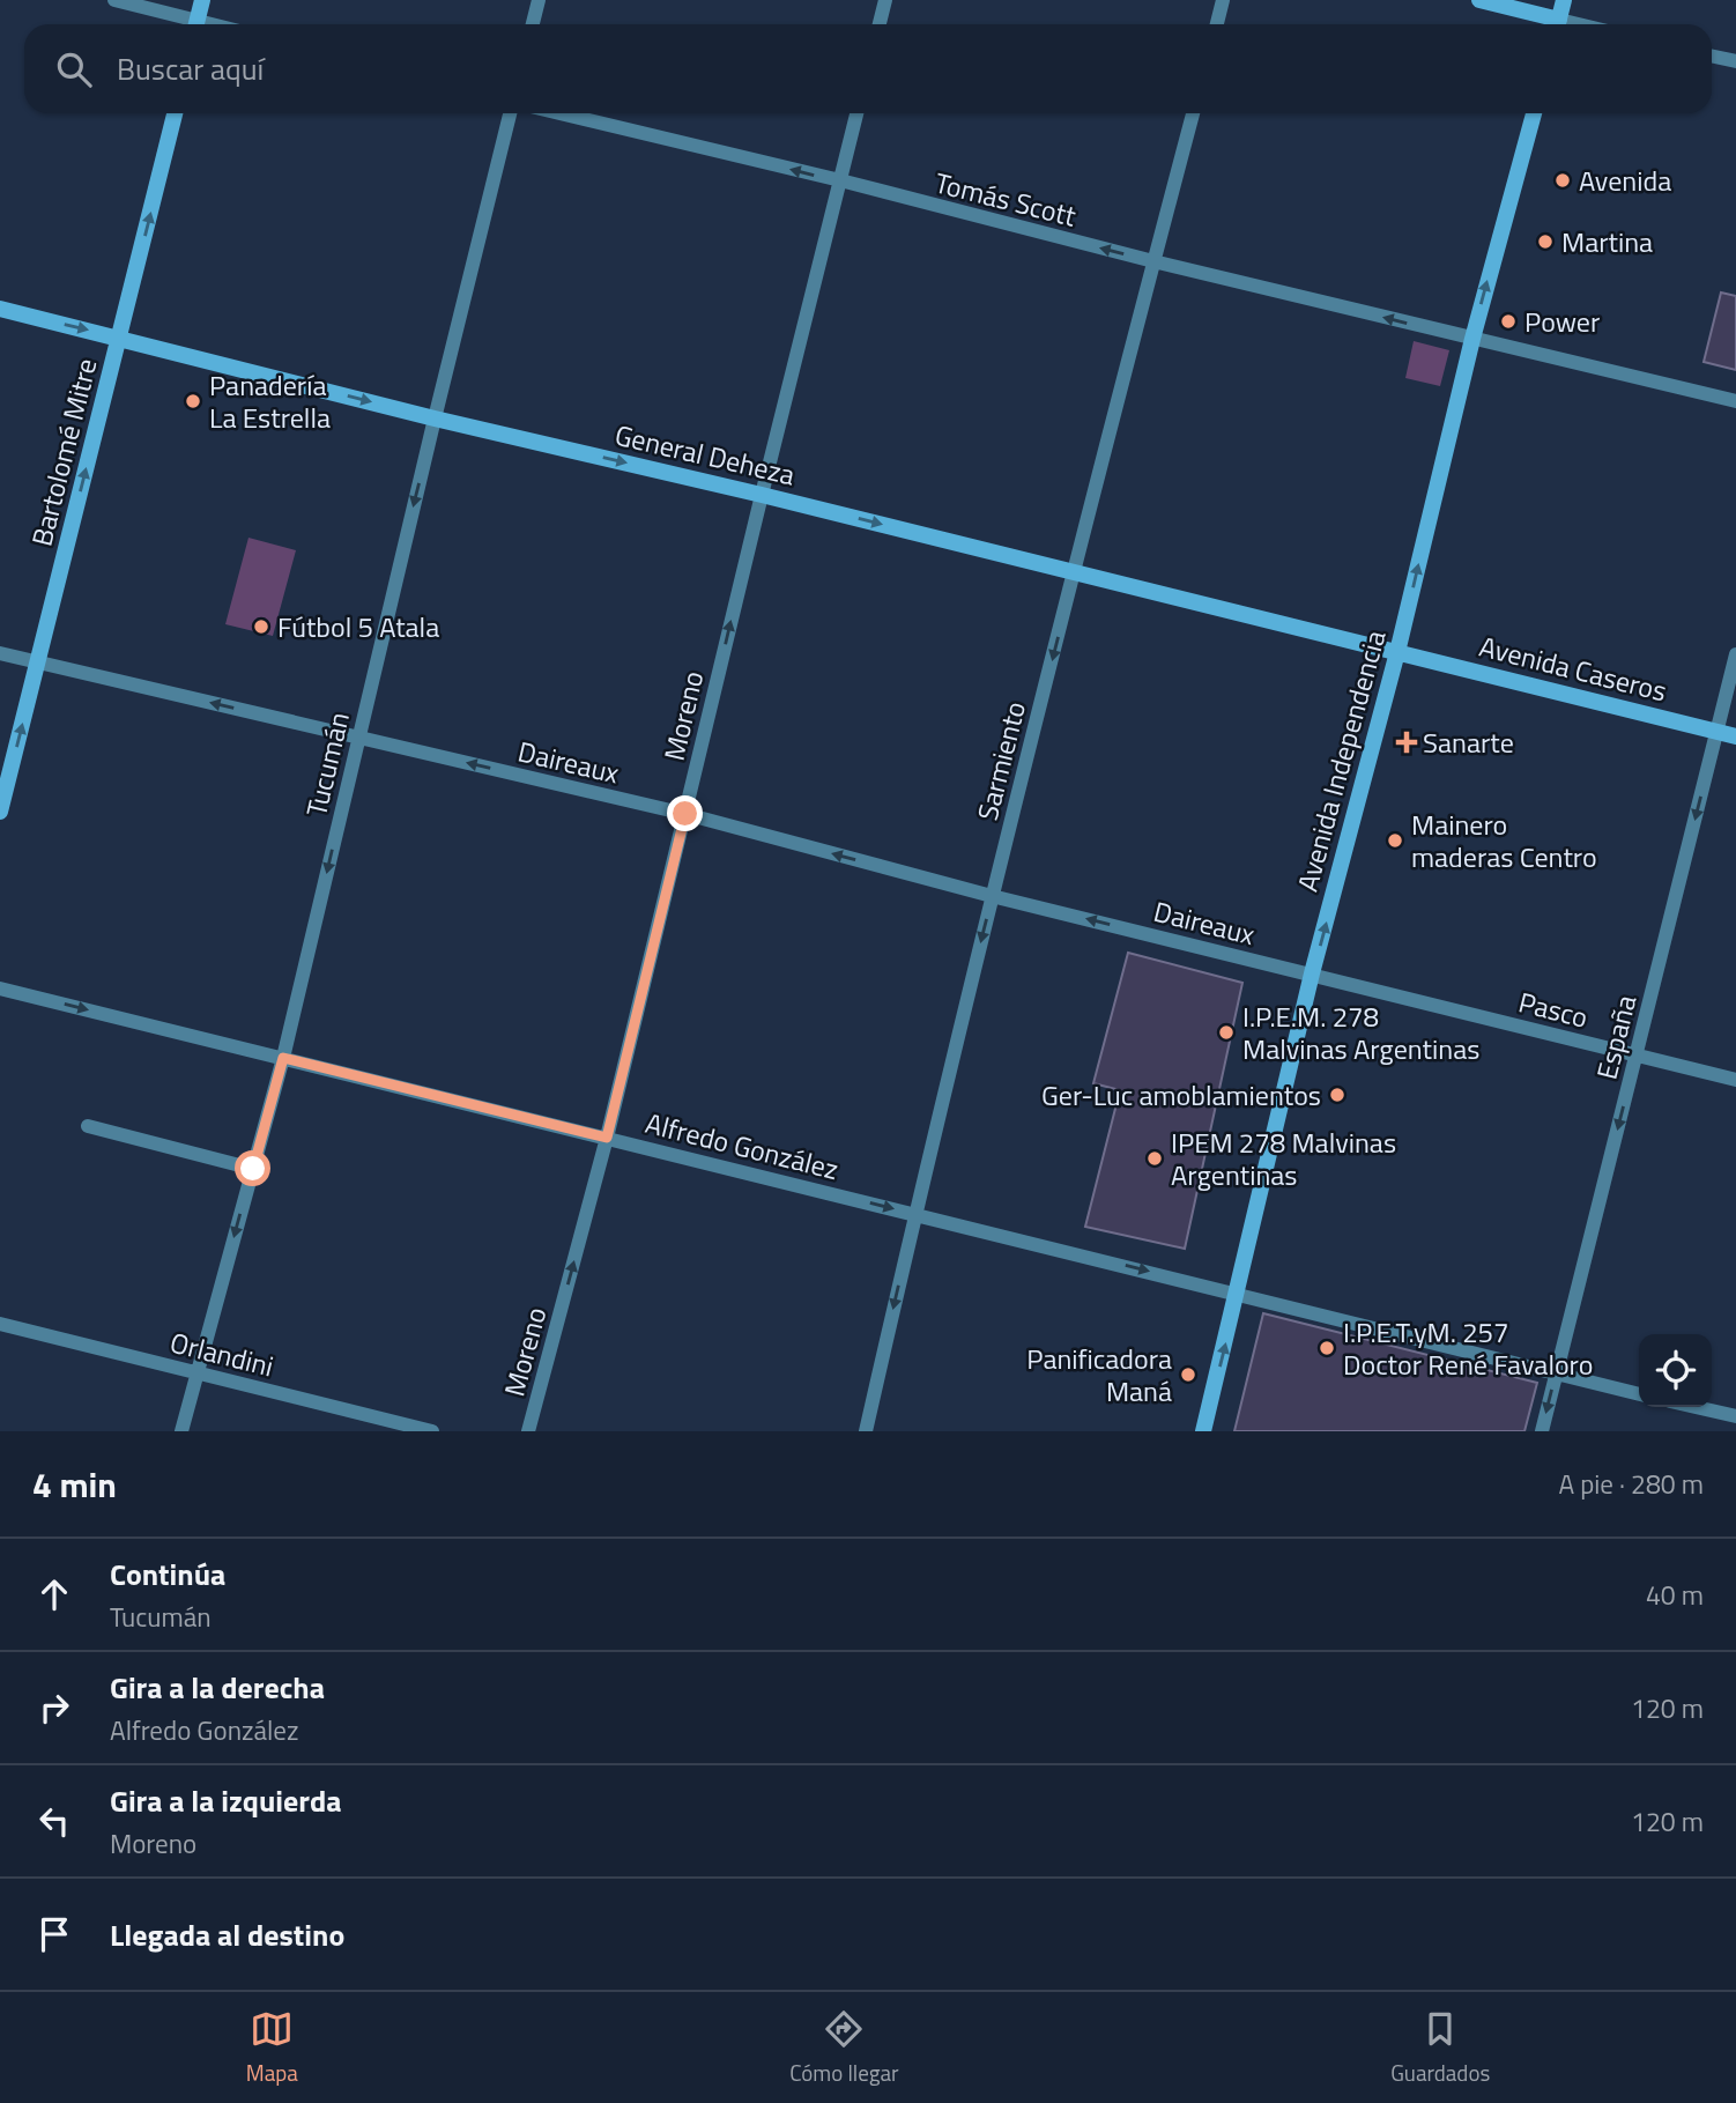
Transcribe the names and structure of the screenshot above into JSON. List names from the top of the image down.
{
  "streets": {
    "main road": [
      "Bartolomé Mitre",
      "General Deheza",
      "Avenida Caseros",
      "Avenida Independencia"
    ],
    "street": [
      "Tomás Scott",
      "Moreno",
      "Sarmiento",
      "Daireaux",
      "Tucumán",
      "Pasco",
      "España",
      "Alfredo González",
      "Orlandini"
    ]
  },
  "crossings": [
    ["Tomás Scott", "Moreno"],
    ["Tomás Scott", "Sarmiento"],
    ["Tomás Scott", "Avenida Independencia"],
    ["Bartolomé Mitre", "General Deheza"],
    ["Bartolomé Mitre", "Daireaux"],
    ["General Deheza", "Avenida Caseros"],
    ["General Deheza", "Moreno"],
    ["General Deheza", "Sarmiento"],
    ["General Deheza", "Avenida Independencia"],
    ["General Deheza", "Tucumán"],
    ["Avenida Caseros", "Avenida Independencia"],
    ["Avenida Caseros", "España"],
    ["Moreno", "Daireaux"],
    ["Moreno", "Alfredo González"],
    ["Sarmiento", "Daireaux"],
    ["Sarmiento", "Alfredo González"],
    ["Avenida Independencia", "Daireaux"],
    ["Avenida Independencia", "Pasco"],
    ["Avenida Independencia", "Alfredo González"],
    ["Daireaux", "Tucumán"],
    ["Daireaux", "Pasco"],
    ["Tucumán", "Alfredo González"],
    ["Tucumán", "Orlandini"],
    ["Pasco", "España"],
    ["España", "Alfredo González"]
  ],
  "one_way": [
    "Tomás Scott",
    "Bartolomé Mitre",
    "General Deheza",
    "Moreno",
    "Sarmiento",
    "Avenida Independencia",
    "Daireaux",
    "Tucumán",
    "España",
    "Alfredo González"
  ],
  "places": {
    "other": [
      "Avenida",
      "Martina",
      "Power",
      "Panadería La Estrella",
      "Fútbol 5 Atala",
      "Mainero maderas Centro",
      "I.P.E.M. 278 Malvinas Argentinas",
      "Ger-Luc amoblamientos",
      "IPEM 278 Malvinas Argentinas",
      "I.P.E.T.yM. 257 Doctor René Favaloro",
      "Panificadora Maná"
    ],
    "health": ["Sanarte"]
  },
  "page": {
    "search": "Buscar aquí",
    "heading": ["4 min", "A pie · 280 m"],
    "list": [
      ["Continúa", "Tucumán", "40 m"],
      ["Gira a la derecha", "Alfredo González", "120 m"],
      ["Gira a la izquierda", "Moreno", "120 m"],
      "Llegada al destino"
    ],
    "nav": ["Mapa", "Cómo llegar", "Guardados"]
  }
}
